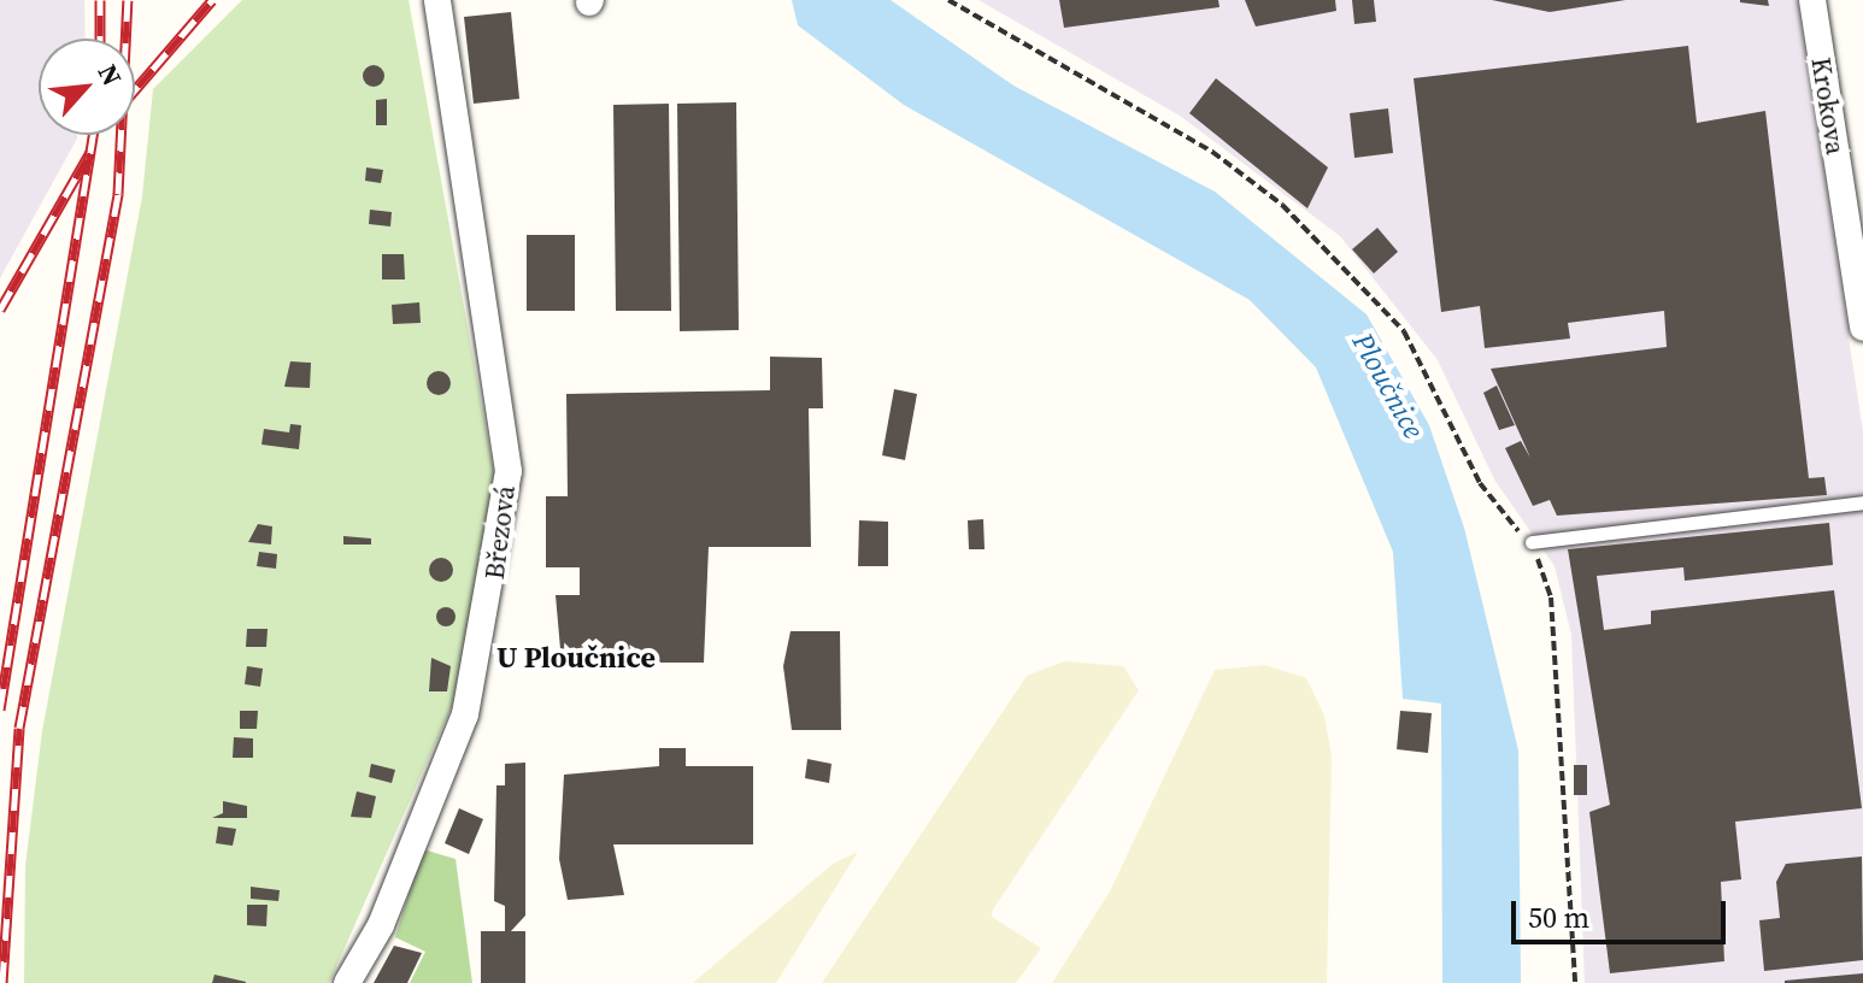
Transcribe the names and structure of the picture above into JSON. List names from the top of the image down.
{
  "streets": {
    "street": ["Krokova", "Březová"]
  },
  "districts": ["U Ploučnice"],
  "water": ["Ploučnice"],
  "scale_bar": "50 m",
  "north": "top right"
}
